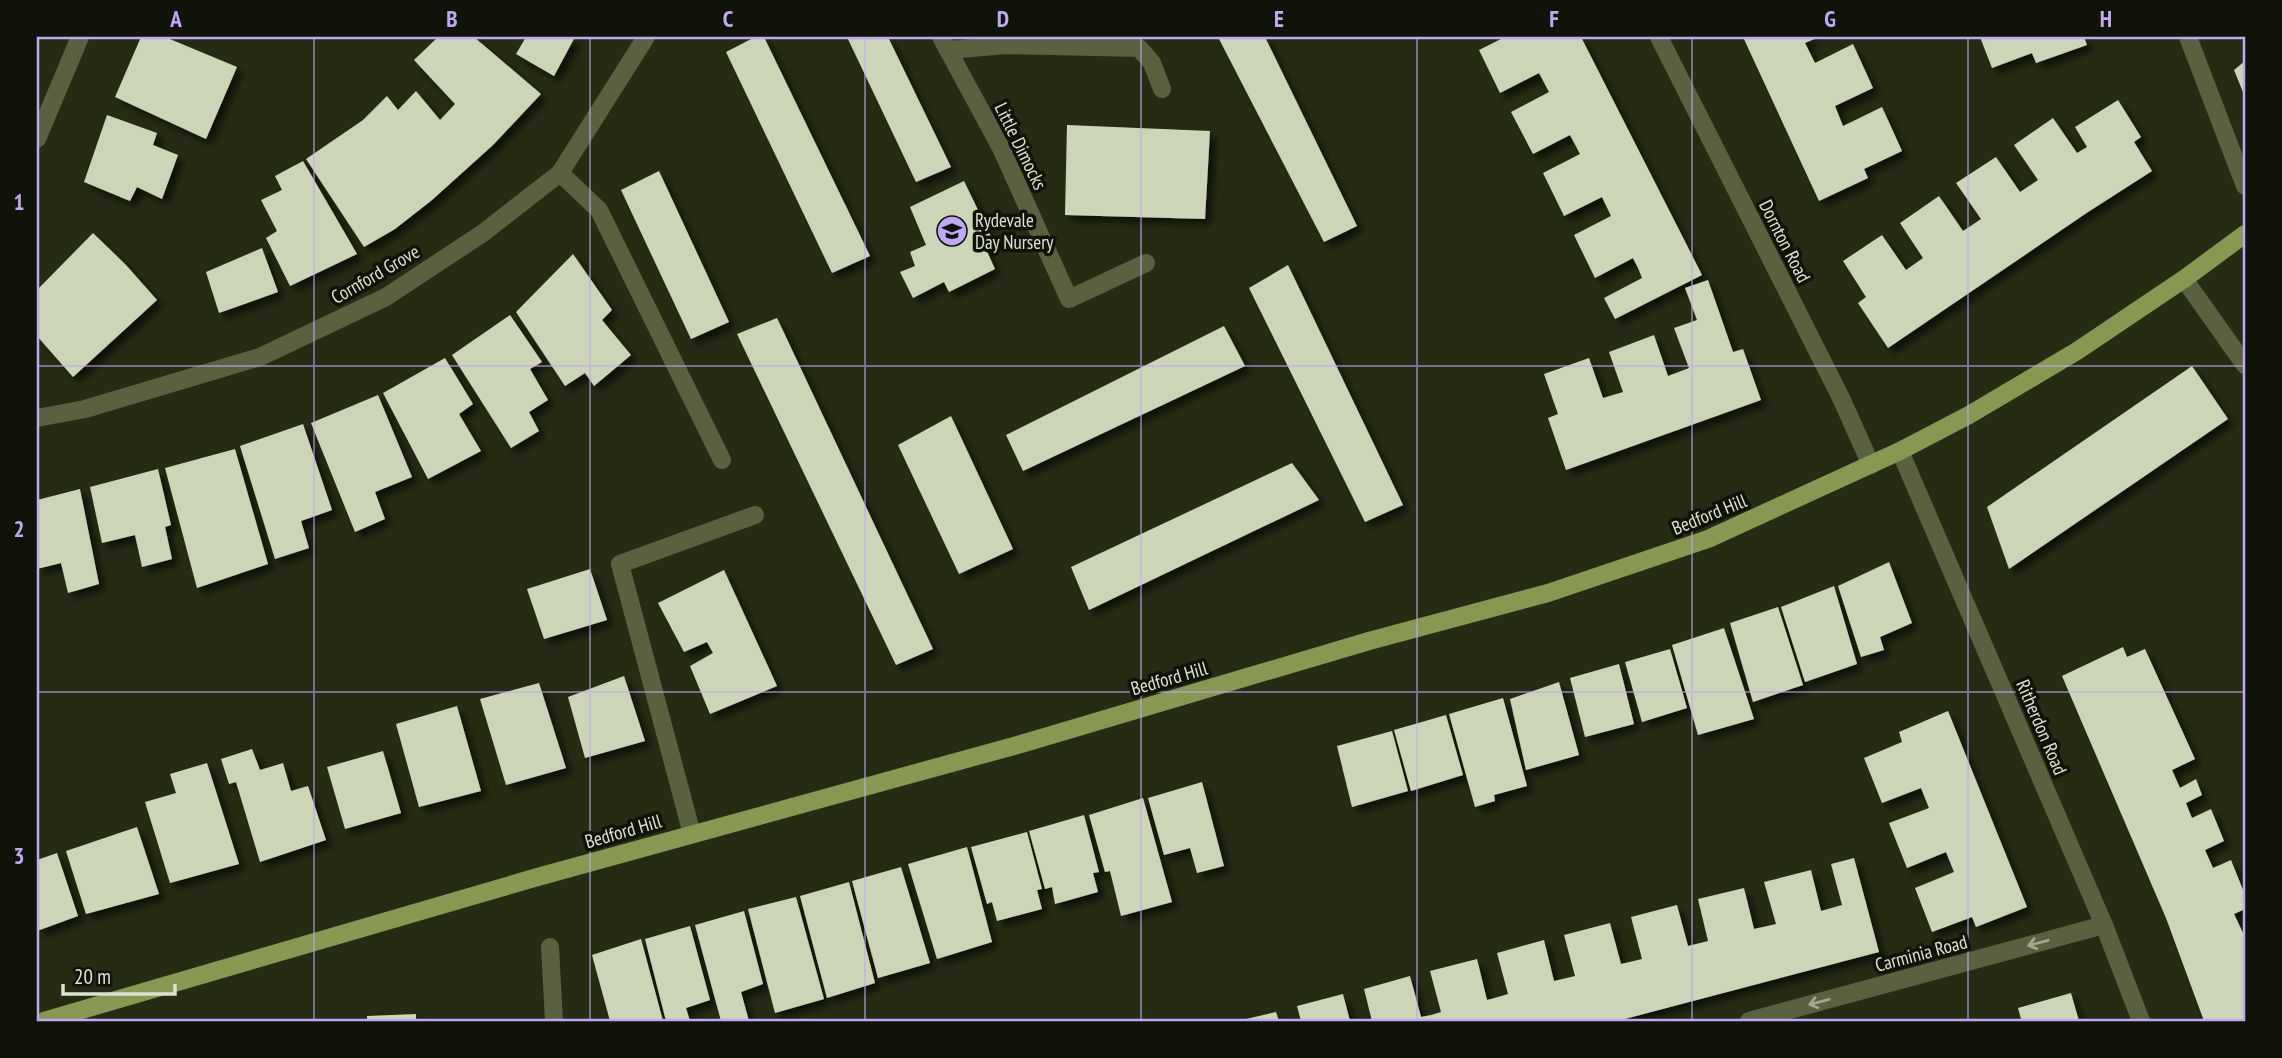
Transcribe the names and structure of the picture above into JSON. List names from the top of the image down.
{
  "streets": {
    "main road": ["Bedford Hill"],
    "street": [
      "Little Dimocks",
      "Dornton Road",
      "Cornford Grove",
      "Ritherdon Road",
      "Carminia Road"
    ]
  },
  "crossings": [
    ["Dornton Road", "Bedford Hill"],
    ["Bedford Hill", "Ritherdon Road"],
    ["Ritherdon Road", "Carminia Road"]
  ],
  "one_way": ["Carminia Road"],
  "places": {
    "school or university": ["Rydevale Day Nursery"]
  },
  "scale_bar": "20 m",
  "grid": {
    "columns": [
      "A",
      "B",
      "C",
      "D",
      "E",
      "F",
      "G",
      "H"
    ],
    "rows": ["1", "2", "3"]
  }
}
